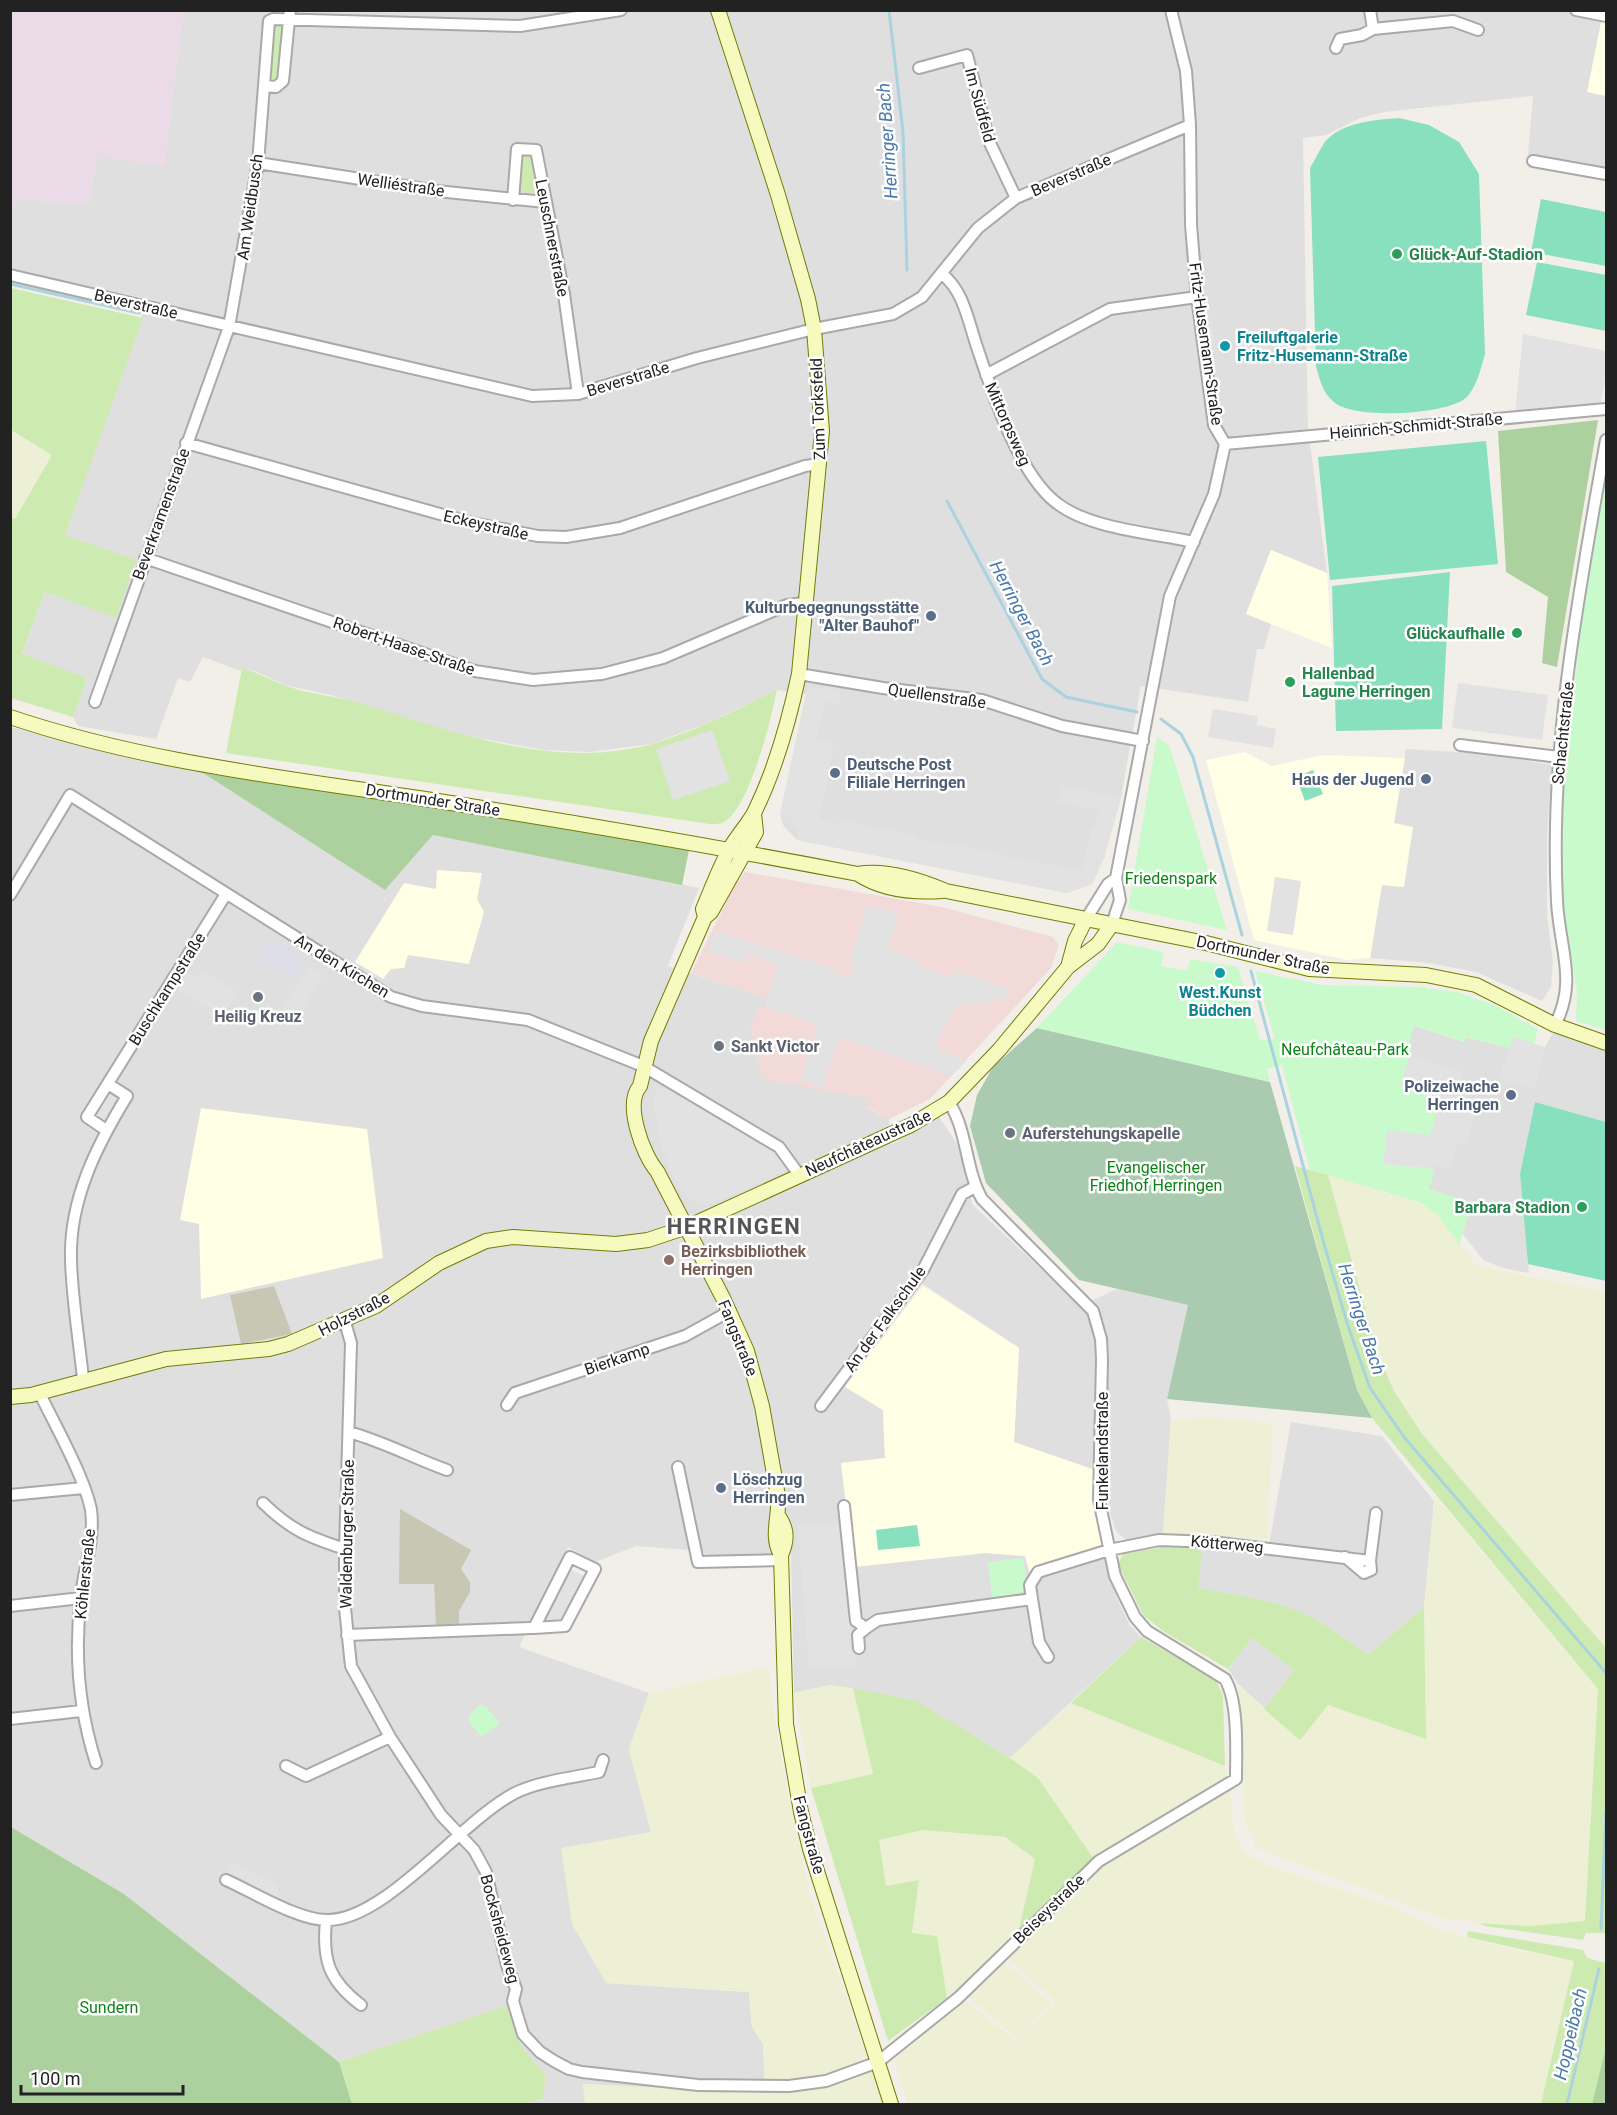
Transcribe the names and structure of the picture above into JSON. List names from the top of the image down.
{
  "streets": {
    "main road": [
      "Zum Torksfeld",
      "Dortmunder Straße",
      "Neufchâteaustraße",
      "Holzstraße",
      "Fangstraße"
    ],
    "street": [
      "Im Südfeld",
      "Beverstraße",
      "Welliéstraße",
      "Am Weidbusch",
      "Leuschnerstraße",
      "Fritz-Husemann-Straße",
      "Mittorpsweg",
      "Heinrich-Schmidt-Straße",
      "Beverkramenstraße",
      "Eckeystraße",
      "Robert-Haase-Straße",
      "Quellenstraße",
      "Schachtstraße",
      "An den Kirchen",
      "Buschkampstraße",
      "An der Falkschule",
      "Bierkamp",
      "Funkelandstraße",
      "Waldenburger Straße",
      "Kötterweg",
      "Köhlerstraße",
      "Beiseystraße",
      "Bocksheideweg"
    ]
  },
  "crossings": [
    ["Im Südfeld", "Beverstraße"],
    ["Beverstraße", "Am Weidbusch"],
    ["Beverstraße", "Leuschnerstraße"],
    ["Beverstraße", "Fritz-Husemann-Straße"],
    ["Beverstraße", "Zum Torksfeld"],
    ["Beverstraße", "Mittorpsweg"],
    ["Beverstraße", "Beverkramenstraße"],
    ["Welliéstraße", "Am Weidbusch"],
    ["Welliéstraße", "Leuschnerstraße"],
    ["Am Weidbusch", "Beverkramenstraße"],
    ["Fritz-Husemann-Straße", "Mittorpsweg"],
    ["Fritz-Husemann-Straße", "Heinrich-Schmidt-Straße"],
    ["Fritz-Husemann-Straße", "Quellenstraße"],
    ["Fritz-Husemann-Straße", "Dortmunder Straße"],
    ["Fritz-Husemann-Straße", "Neufchâteaustraße"],
    ["Zum Torksfeld", "Eckeystraße"],
    ["Zum Torksfeld", "Robert-Haase-Straße"],
    ["Zum Torksfeld", "Quellenstraße"],
    ["Zum Torksfeld", "Dortmunder Straße"],
    ["Zum Torksfeld", "Fangstraße"],
    ["Beverkramenstraße", "Eckeystraße"],
    ["Beverkramenstraße", "Robert-Haase-Straße"],
    ["Schachtstraße", "Dortmunder Straße"],
    ["Dortmunder Straße", "Neufchâteaustraße"],
    ["Dortmunder Straße", "Fangstraße"],
    ["An den Kirchen", "Buschkampstraße"],
    ["An den Kirchen", "Neufchâteaustraße"],
    ["An den Kirchen", "Fangstraße"],
    ["Neufchâteaustraße", "Holzstraße"],
    ["Neufchâteaustraße", "Fangstraße"],
    ["Holzstraße", "Fangstraße"],
    ["Holzstraße", "Waldenburger Straße"],
    ["Holzstraße", "Köhlerstraße"],
    ["An der Falkschule", "Funkelandstraße"],
    ["Fangstraße", "Bierkamp"],
    ["Fangstraße", "Beiseystraße"],
    ["Fangstraße", "Bocksheideweg"],
    ["Funkelandstraße", "Kötterweg"],
    ["Funkelandstraße", "Beiseystraße"],
    ["Waldenburger Straße", "Bocksheideweg"],
    ["Beiseystraße", "Bocksheideweg"]
  ],
  "districts": ["HERRINGEN"],
  "water": ["Herringer Bach", "Hoppeibach"],
  "parks": [
    "Friedenspark",
    "Neufchâteau-Park",
    "Evangelischer Friedhof Herringen",
    "Sundern"
  ],
  "places": [
    "Glück-Auf-Stadion",
    "Freiluftgalerie Fritz-Husemann-Straße",
    "Kulturbegegnungsstätte \"Alter Bauhof\"",
    "Glückaufhalle",
    "Hallenbad Lagune Herringen",
    "Deutsche Post Filiale Herringen",
    "Haus der Jugend",
    "West.Kunst Büdchen",
    "Heilig Kreuz",
    "Sankt Victor",
    "Polizeiwache Herringen",
    "Auferstehungskapelle",
    "Barbara Stadion",
    "Bezirksbibliothek Herringen",
    "Löschzug Herringen"
  ],
  "scale_bar": "100 m"
}
